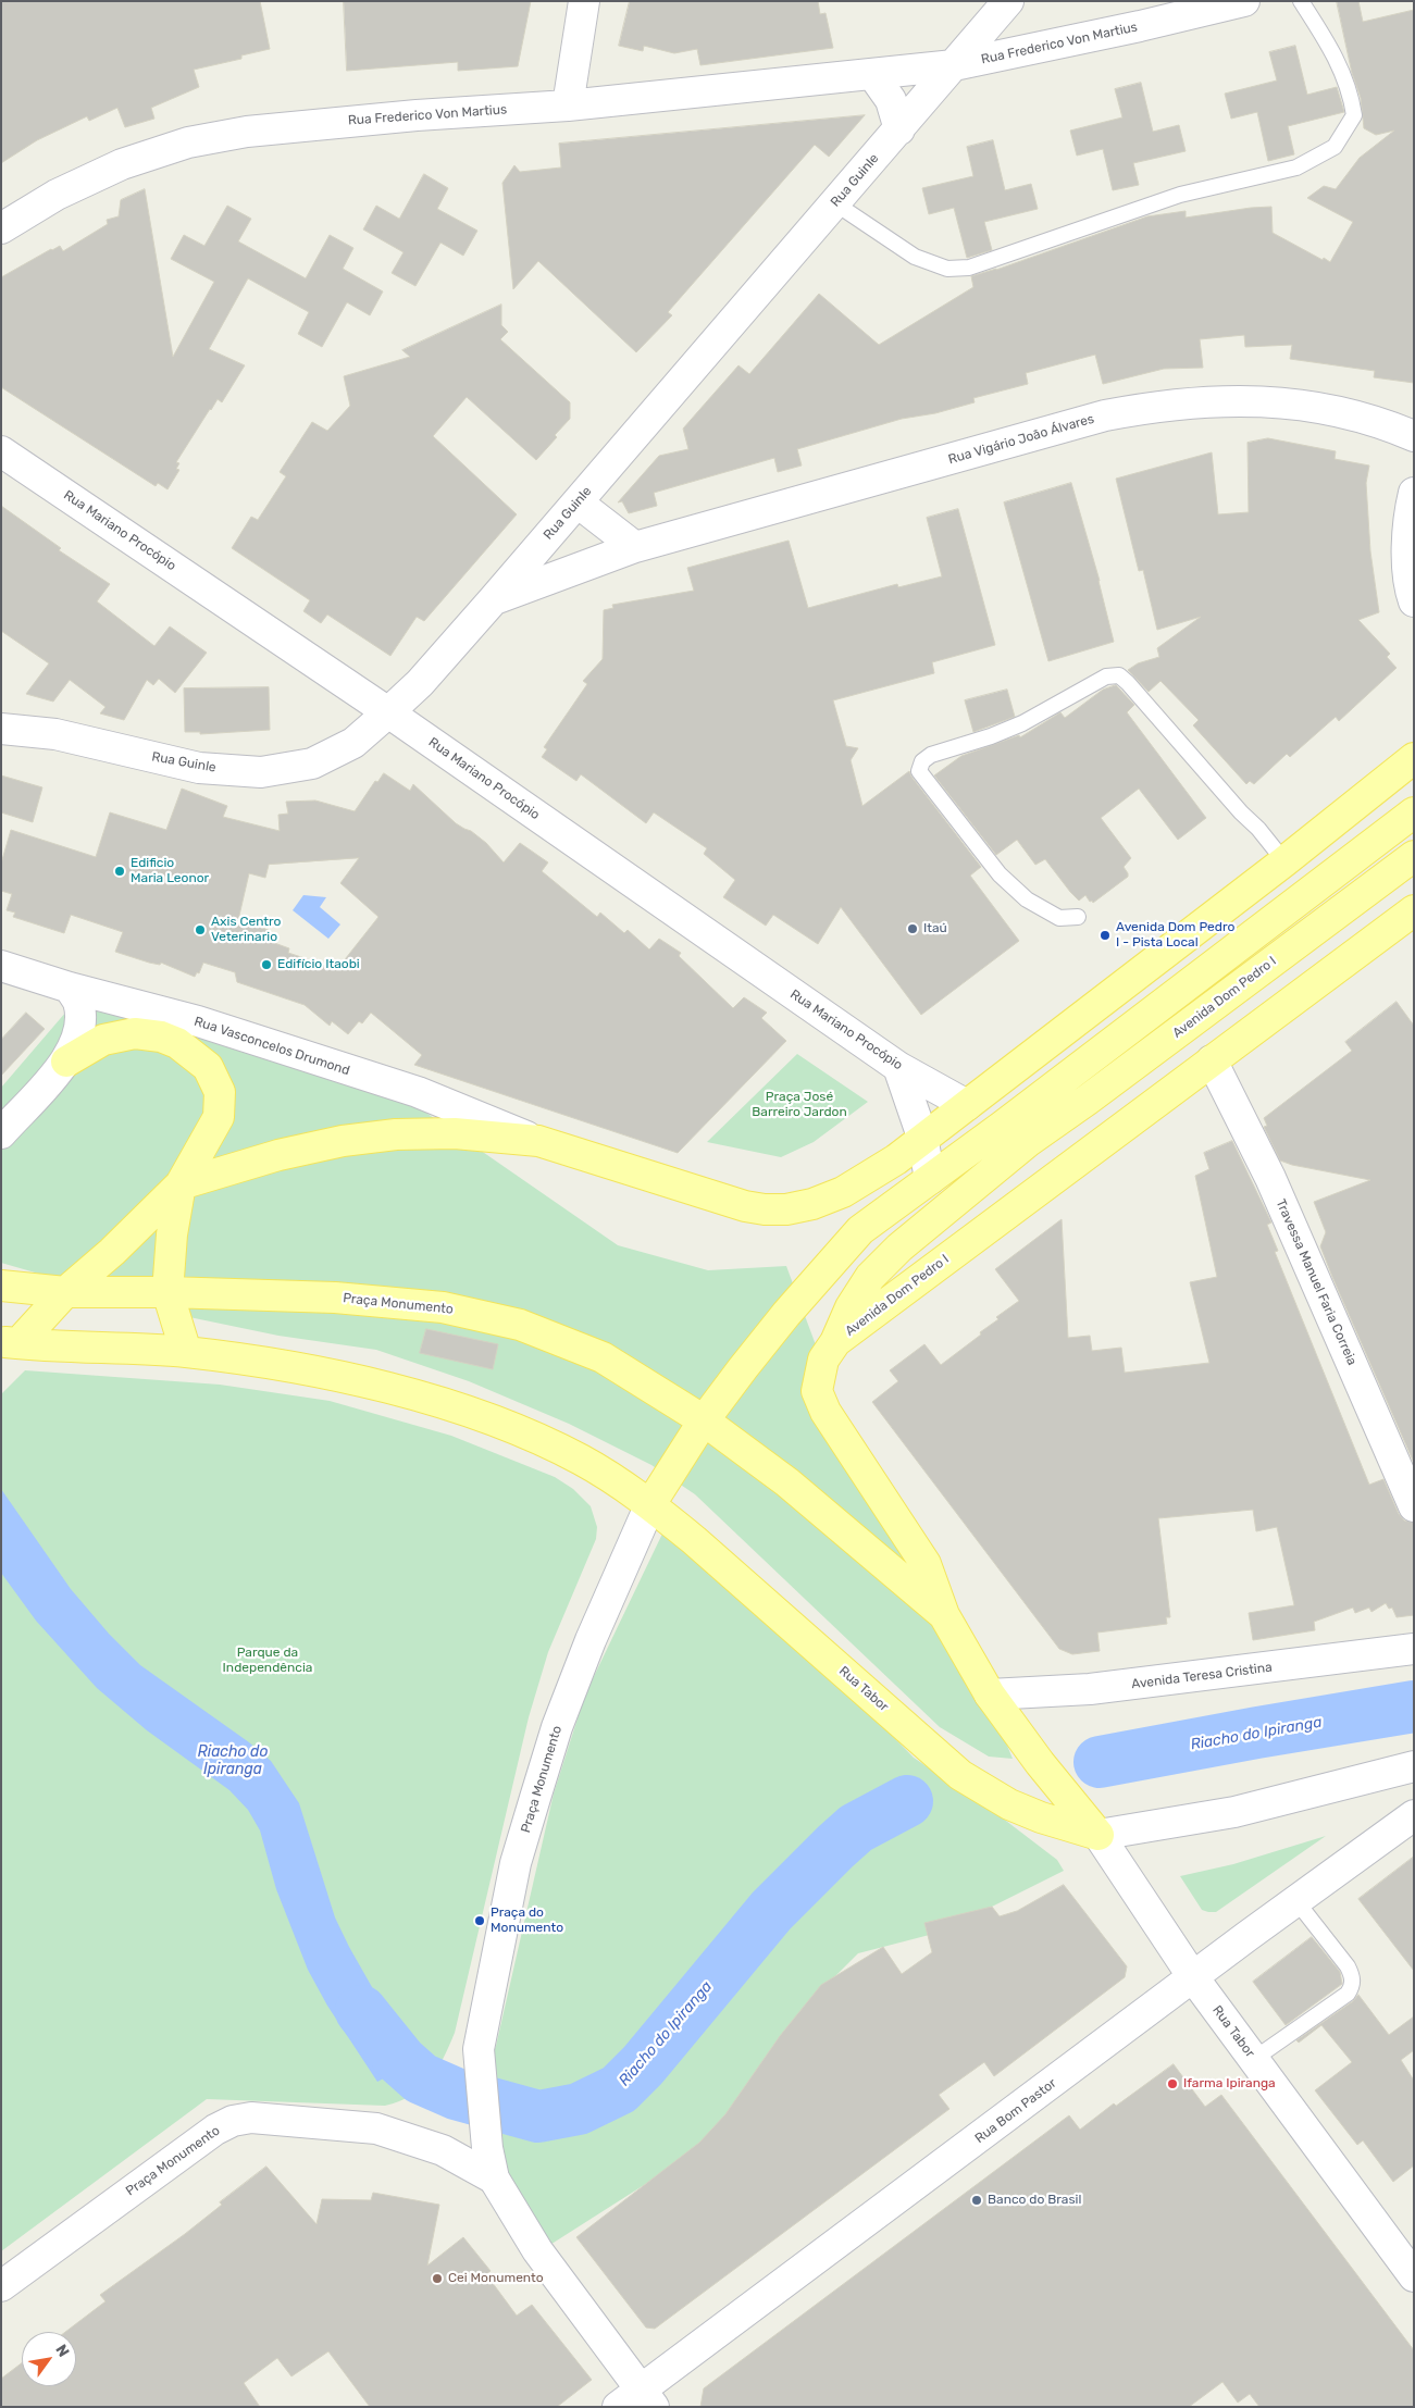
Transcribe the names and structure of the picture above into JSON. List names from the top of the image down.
{
  "streets": {
    "main road": ["Avenida Dom Pedro I", "Praça Monumento", "Rua Tabor"],
    "street": [
      "Rua Frederico Von Martius",
      "Rua Guinle",
      "Rua Vigário João Álvares",
      "Rua Mariano Procópio",
      "Rua Vasconcelos Drumond",
      "Travessa Manuel Faria Correia",
      "Avenida Teresa Cristina",
      "Rua Bom Pastor"
    ]
  },
  "crossings": [
    ["Rua Frederico Von Martius", "Rua Guinle"],
    ["Rua Guinle", "Rua Vigário João Álvares"],
    ["Rua Guinle", "Rua Mariano Procópio"],
    ["Avenida Dom Pedro I", "Travessa Manuel Faria Correia"],
    ["Avenida Dom Pedro I", "Rua Tabor"],
    ["Praça Monumento", "Rua Tabor"],
    ["Avenida Teresa Cristina", "Rua Tabor"],
    ["Rua Tabor", "Rua Bom Pastor"]
  ],
  "water": ["Riacho do Ipiranga"],
  "parks": ["Praça José Barreiro Jardon", "Parque da Independência"],
  "places": [
    "Edificio Maria Leonor",
    "Itaú",
    "Axis Centro Veterinario",
    "Avenida Dom Pedro I - Pista Local",
    "Edifício Itaobi",
    "Praça do Monumento",
    "Ifarma Ipiranga",
    "Banco do Brasil",
    "Cei Monumento"
  ],
  "north": "top right"
}
